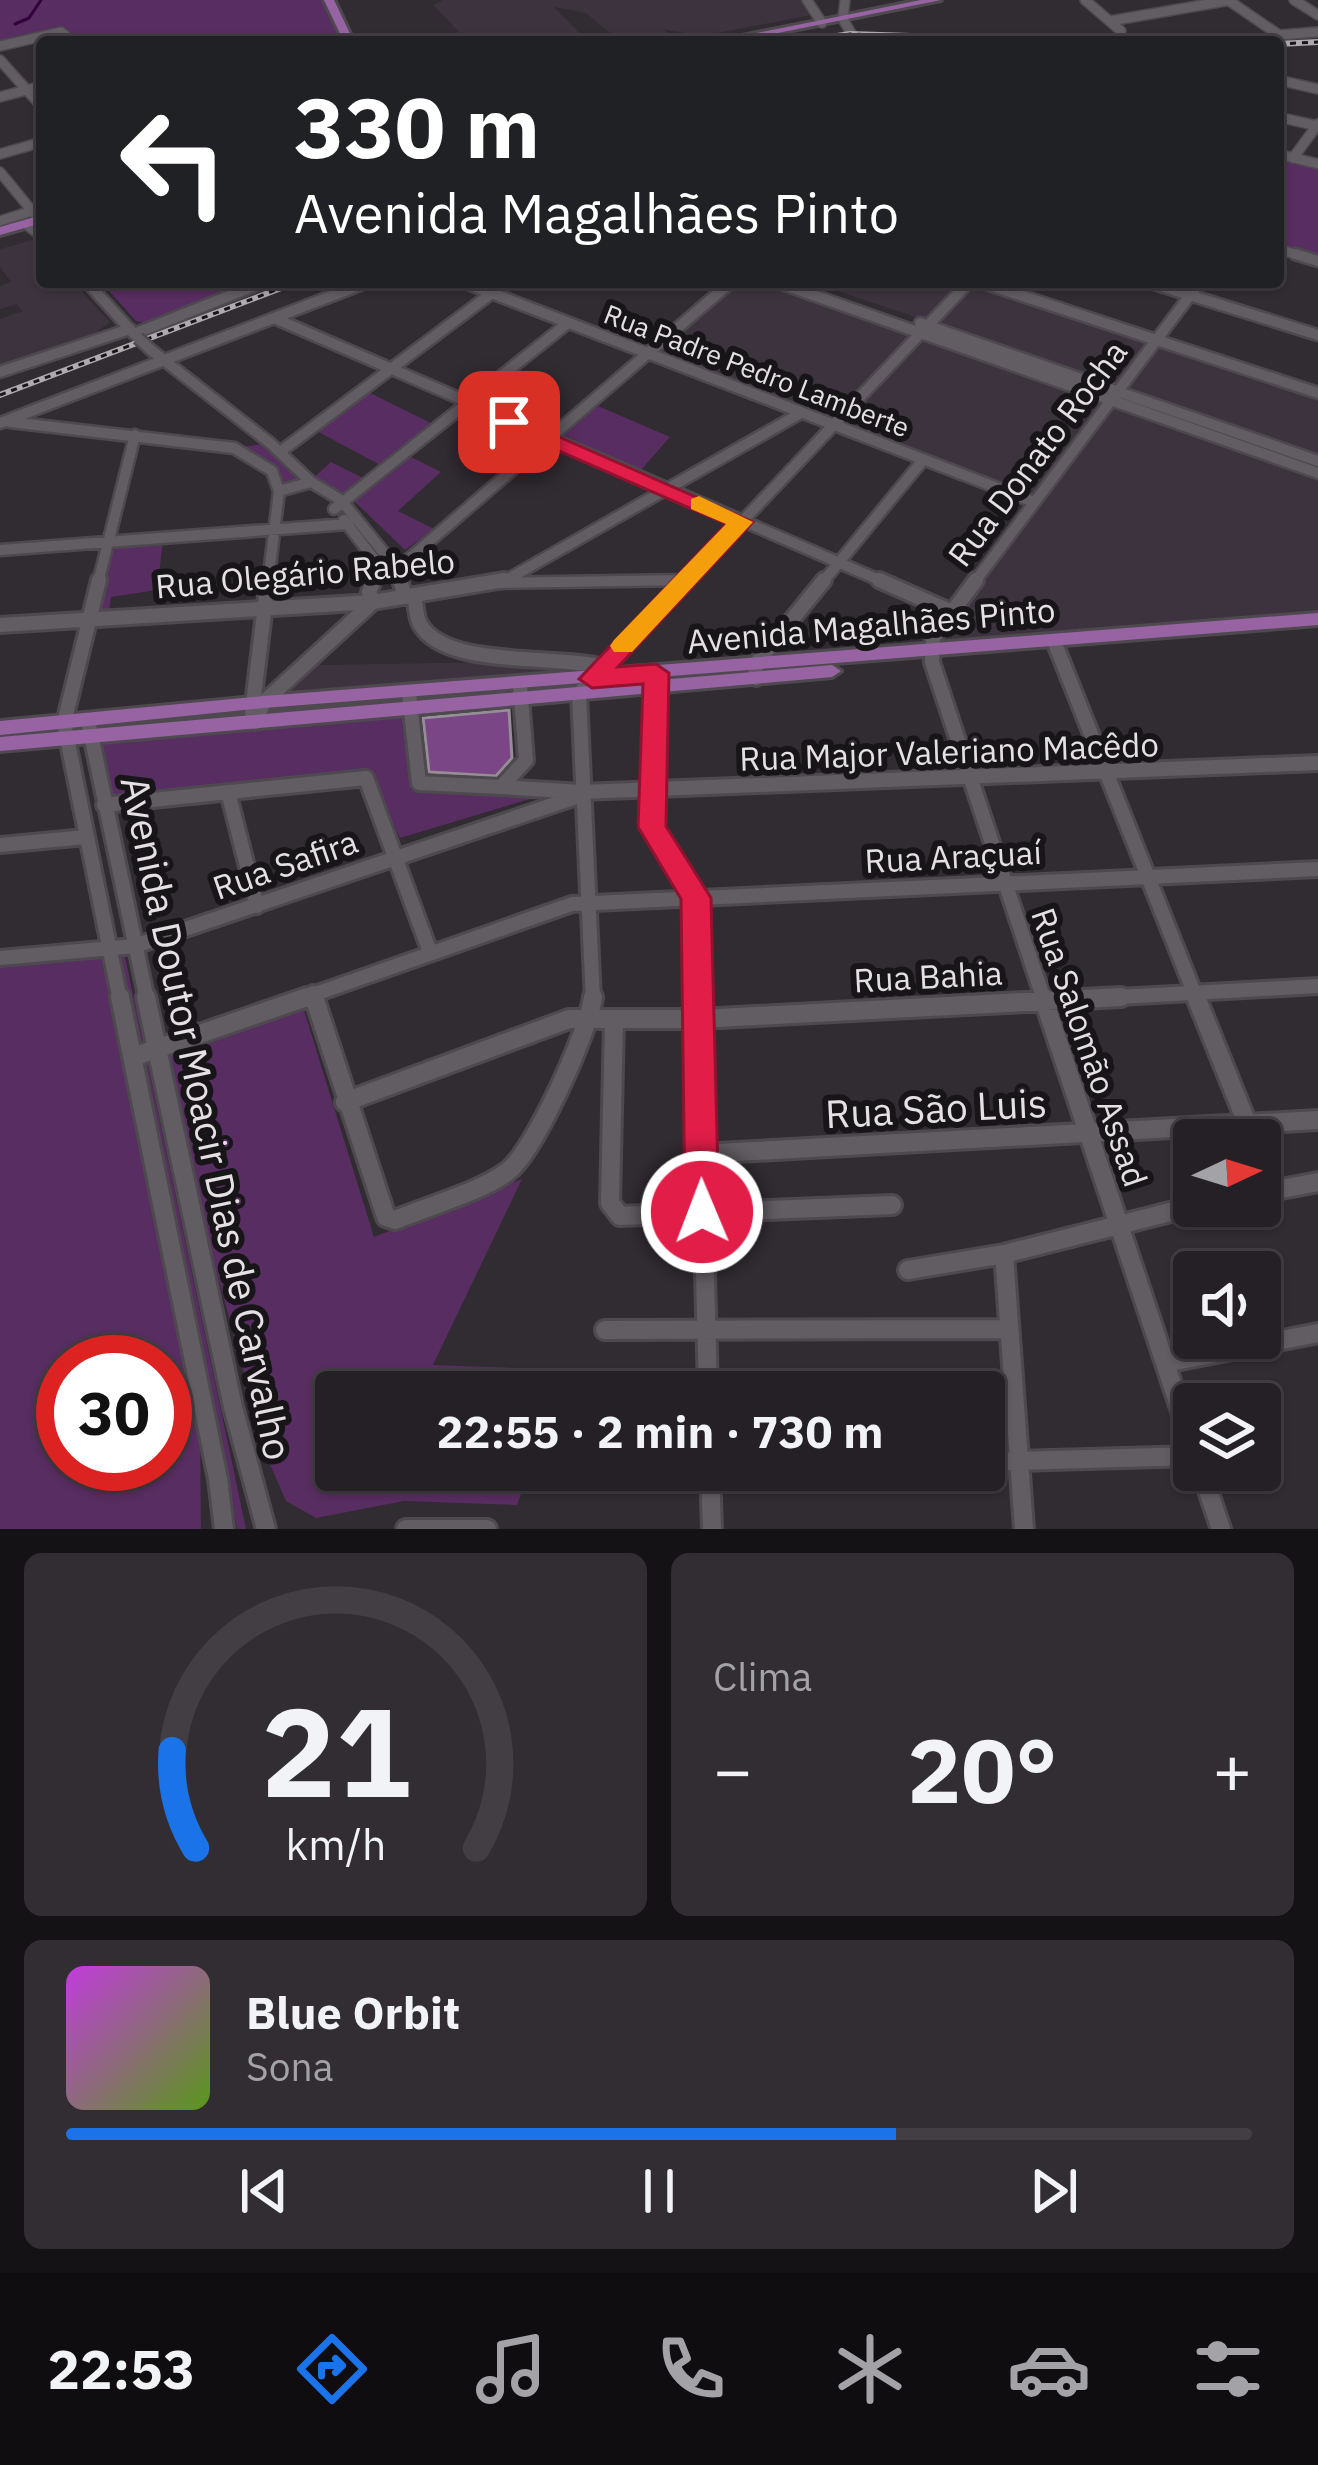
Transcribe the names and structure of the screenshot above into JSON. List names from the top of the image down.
{
  "streets": {
    "main road": ["Avenida Magalhães Pinto"],
    "street": [
      "Rua Padre Pedro Lamberte",
      "Rua Donato Rocha",
      "Rua Olegário Rabelo",
      "Rua Major Valeriano Macêdo",
      "Rua Araçuaí",
      "Rua Safira",
      "Rua Bahia",
      "Rua Salomão Assad",
      "Rua São Luis",
      "Avenida Doutor Moacir Dias de Carvalho"
    ]
  },
  "crossings": [
    ["Rua Padre Pedro Lamberte", "Rua Donato Rocha"],
    ["Rua Donato Rocha", "Avenida Magalhães Pinto"],
    ["Rua Donato Rocha", "Rua Salomão Assad"],
    ["Avenida Magalhães Pinto", "Rua Salomão Assad"],
    ["Avenida Magalhães Pinto", "Avenida Doutor Moacir Dias de Carvalho"],
    ["Rua Major Valeriano Macêdo", "Rua Safira"],
    ["Rua Major Valeriano Macêdo", "Rua Salomão Assad"],
    ["Rua Araçuaí", "Rua Salomão Assad"],
    ["Rua Araçuaí", "Avenida Doutor Moacir Dias de Carvalho"],
    ["Rua Safira", "Avenida Doutor Moacir Dias de Carvalho"],
    ["Rua Bahia", "Rua Salomão Assad"],
    ["Rua Salomão Assad", "Rua São Luis"]
  ],
  "north": "right",
  "page": {
    "turn": ["330 m", "Avenida Magalhães Pinto"],
    "limit": "30",
    "trip": "22:55 · 2 min · 730 m",
    "tile": "Clima",
    "heat": ["−", "20°", "+"],
    "song": ["Blue Orbit", "Sona"],
    "tabs": "22:53",
    "gauge": ["21", "km/h"]
  }
}
